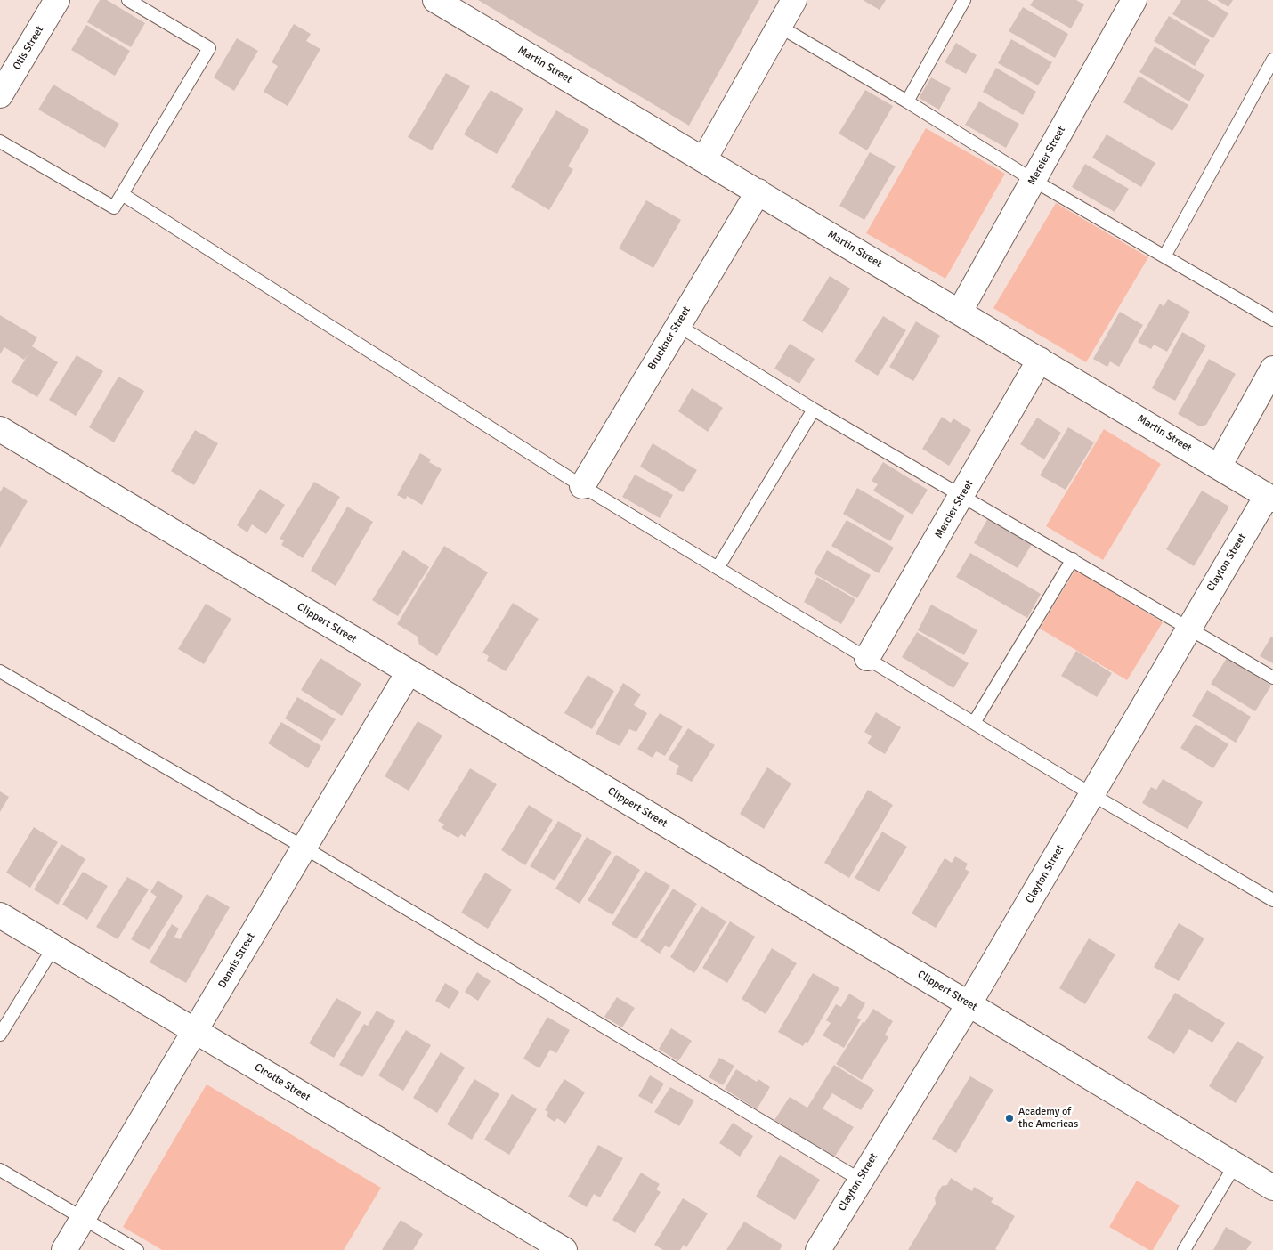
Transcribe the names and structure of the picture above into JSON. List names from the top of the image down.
{
  "streets": {
    "street": [
      "Otis Street",
      "Martin Street",
      "Mercier Street",
      "Bruckner Street",
      "Clayton Street",
      "Clippert Street",
      "Dennis Street",
      "Cicotte Street"
    ]
  },
  "crossings": [
    ["Martin Street", "Mercier Street"],
    ["Martin Street", "Bruckner Street"],
    ["Martin Street", "Clayton Street"],
    ["Clayton Street", "Clippert Street"],
    ["Clippert Street", "Dennis Street"],
    ["Dennis Street", "Cicotte Street"]
  ],
  "places": ["Academy of the Americas"]
}
